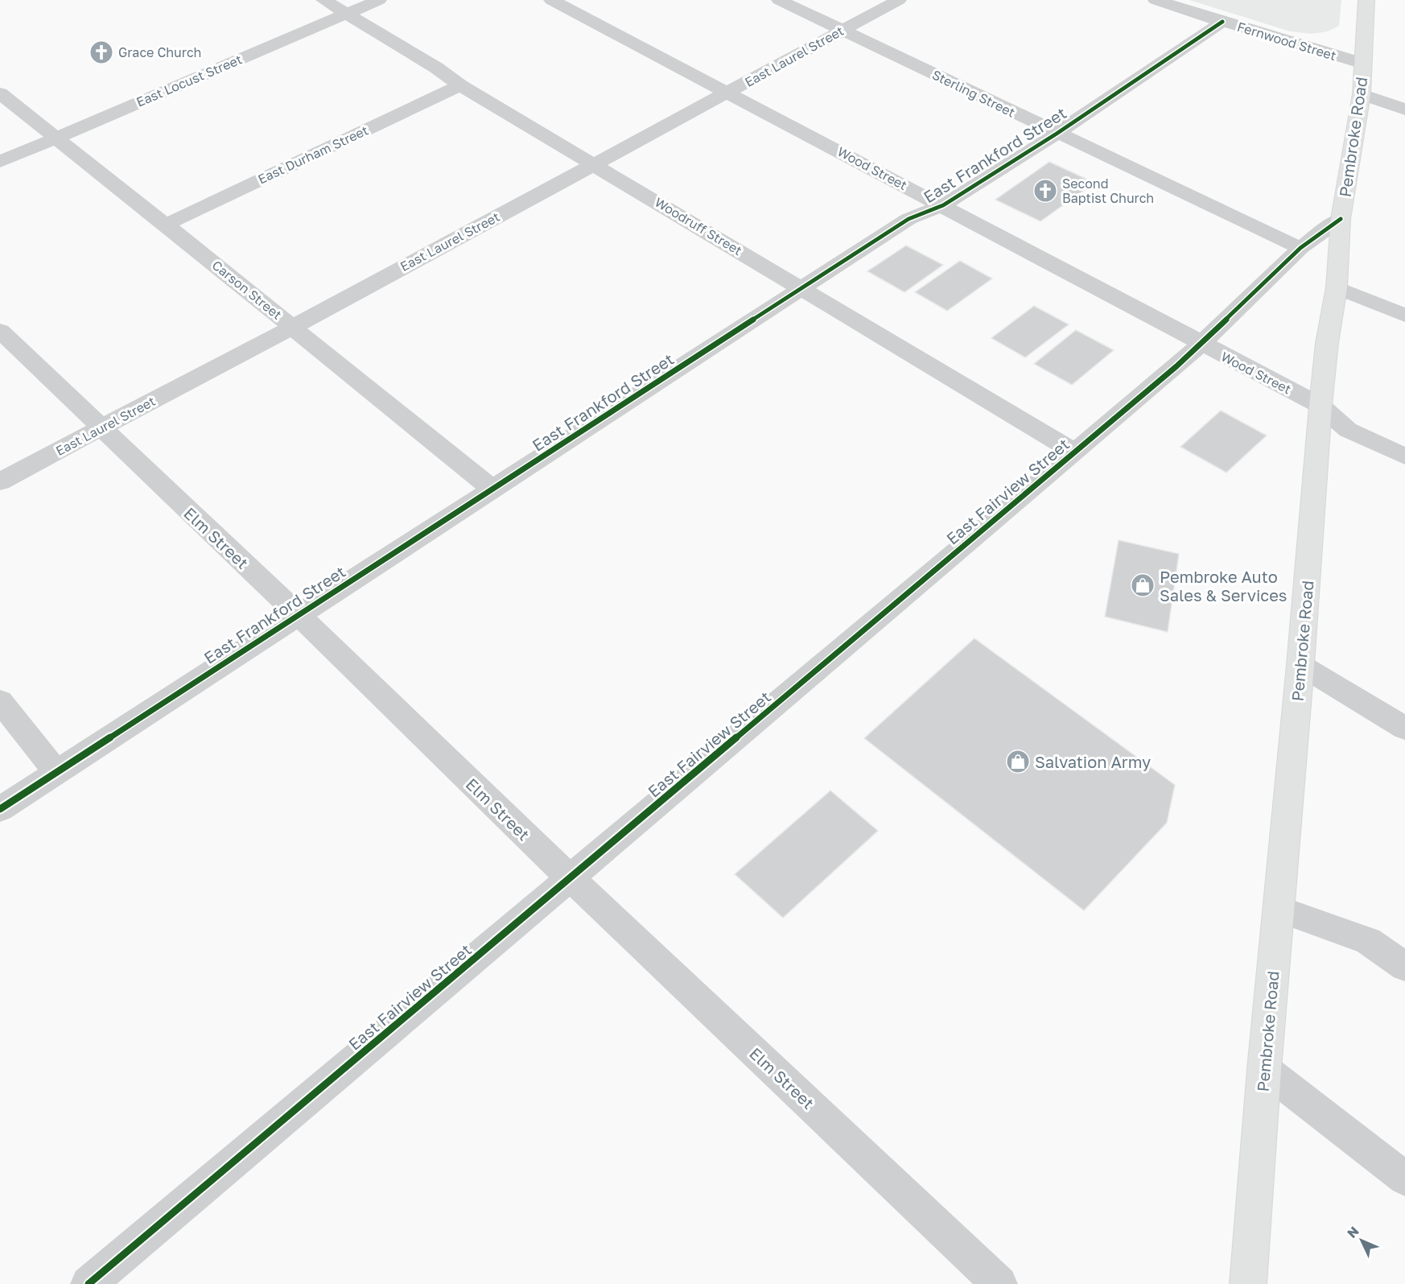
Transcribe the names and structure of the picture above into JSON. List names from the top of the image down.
{
  "streets": {
    "main road": ["Pembroke Road"],
    "street": [
      "Fernwood Street",
      "East Laurel Street",
      "East Locust Street",
      "Sterling Street",
      "East Durham Street",
      "East Frankford Street",
      "Wood Street",
      "Woodruff Street",
      "Carson Street",
      "East Fairview Street",
      "Elm Street"
    ]
  },
  "crossings": [
    ["Fernwood Street", "Pembroke Road"],
    ["Fernwood Street", "East Frankford Street"],
    ["East Laurel Street", "Sterling Street"],
    ["East Laurel Street", "Wood Street"],
    ["East Laurel Street", "Woodruff Street"],
    ["East Laurel Street", "Carson Street"],
    ["East Laurel Street", "Elm Street"],
    ["East Locust Street", "Woodruff Street"],
    ["East Locust Street", "Carson Street"],
    ["Sterling Street", "East Frankford Street"],
    ["Sterling Street", "East Fairview Street"],
    ["Pembroke Road", "Wood Street"],
    ["Pembroke Road", "East Fairview Street"],
    ["East Durham Street", "Woodruff Street"],
    ["East Durham Street", "Carson Street"],
    ["East Frankford Street", "Wood Street"],
    ["East Frankford Street", "Woodruff Street"],
    ["East Frankford Street", "Carson Street"],
    ["East Frankford Street", "Elm Street"],
    ["Wood Street", "East Fairview Street"],
    ["Woodruff Street", "East Fairview Street"],
    ["East Fairview Street", "Elm Street"]
  ],
  "places": {
    "church": ["Grace Church", "Second Baptist Church"],
    "shop": ["Pembroke Auto Sales & Services", "Salvation Army"]
  },
  "north": "top left"
}
